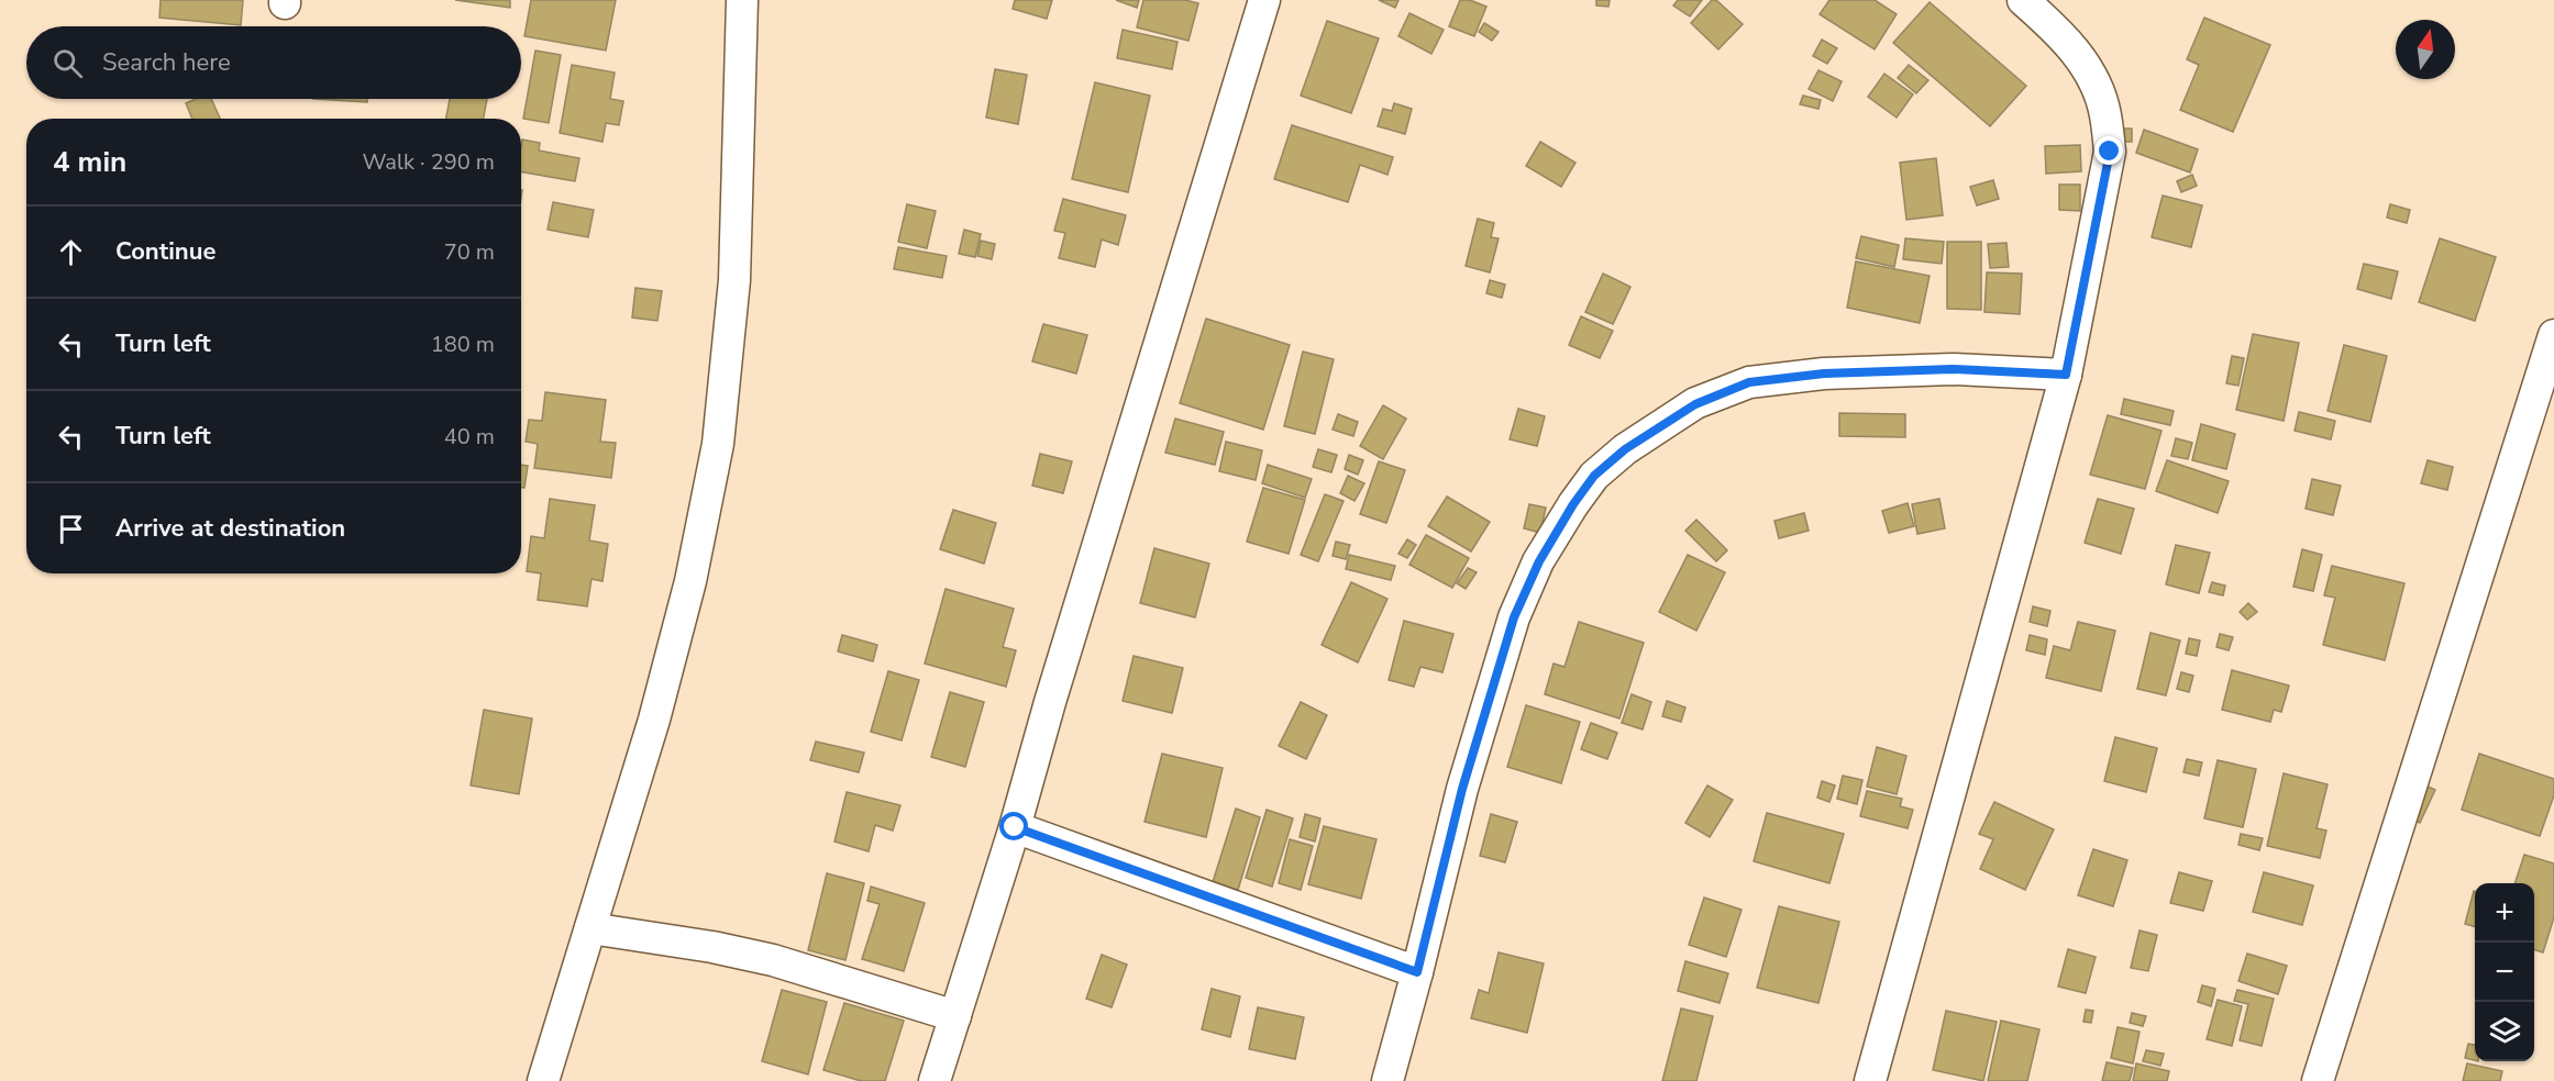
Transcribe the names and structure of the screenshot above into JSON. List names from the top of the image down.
{
  "north": "top",
  "page": {
    "search": "Search here",
    "heading": ["4 min", "Walk · 290 m"],
    "list": [
      ["Continue", "70 m"],
      ["Turn left", "180 m"],
      ["Turn left", "40 m"],
      "Arrive at destination"
    ],
    "map_buttons": ["+", "−"]
  }
}
